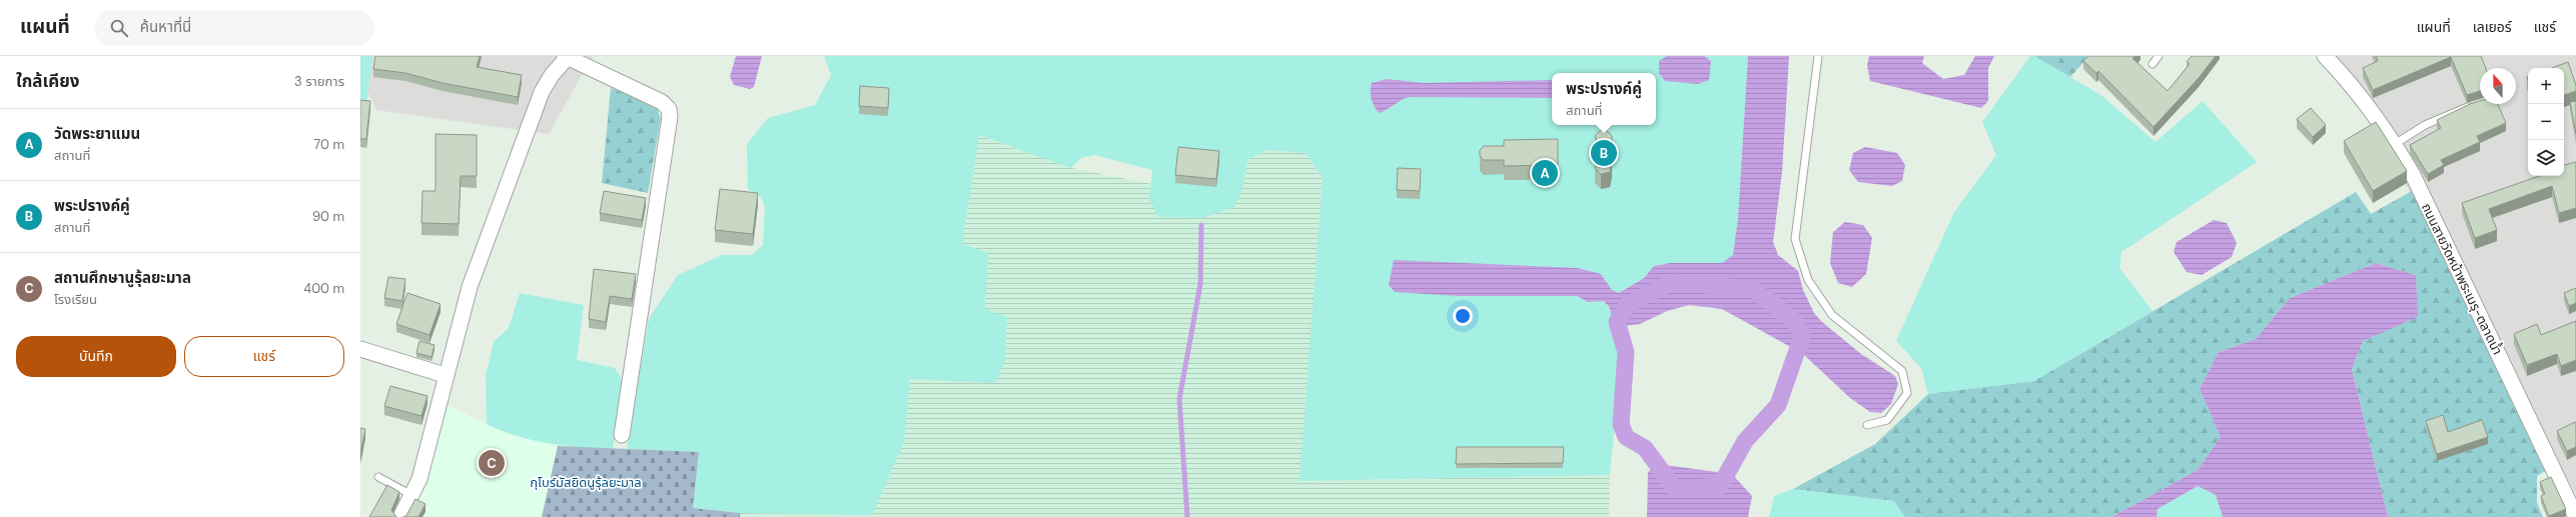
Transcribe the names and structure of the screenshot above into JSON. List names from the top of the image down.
{
  "streets": {
    "street": ["ถนนสายวัดหน้าพระเมรุ-ตลาดน้ำ"]
  },
  "parks": ["กุโบร์มัสยิดนูรุ้ลยะมาล"],
  "north": "top",
  "page": {
    "header": "แผนที่",
    "search": "ค้นหาที่นี่",
    "nav": ["แผนที่", "เลเยอร์", "แชร์"],
    "heading": ["ใกล้เคียง", "3 รายการ"],
    "map_buttons": ["+", "−"],
    "popup": ["พระปรางค์คู่", "สถานที่"],
    "list": [
      {
        "mark": "A",
        "name": "วัดพระยาแมน",
        "note": "สถานที่",
        "value": "70 m"
      },
      {
        "mark": "B",
        "name": "พระปรางค์คู่",
        "note": "สถานที่",
        "value": "90 m"
      },
      {
        "mark": "C",
        "name": "สถานศึกษานูรุ้ลยะมาล",
        "note": "โรงเรียน",
        "value": "400 m"
      }
    ],
    "pins": ["B", "A", "C"],
    "buttons": ["บันทึก", "แชร์"]
  }
}
